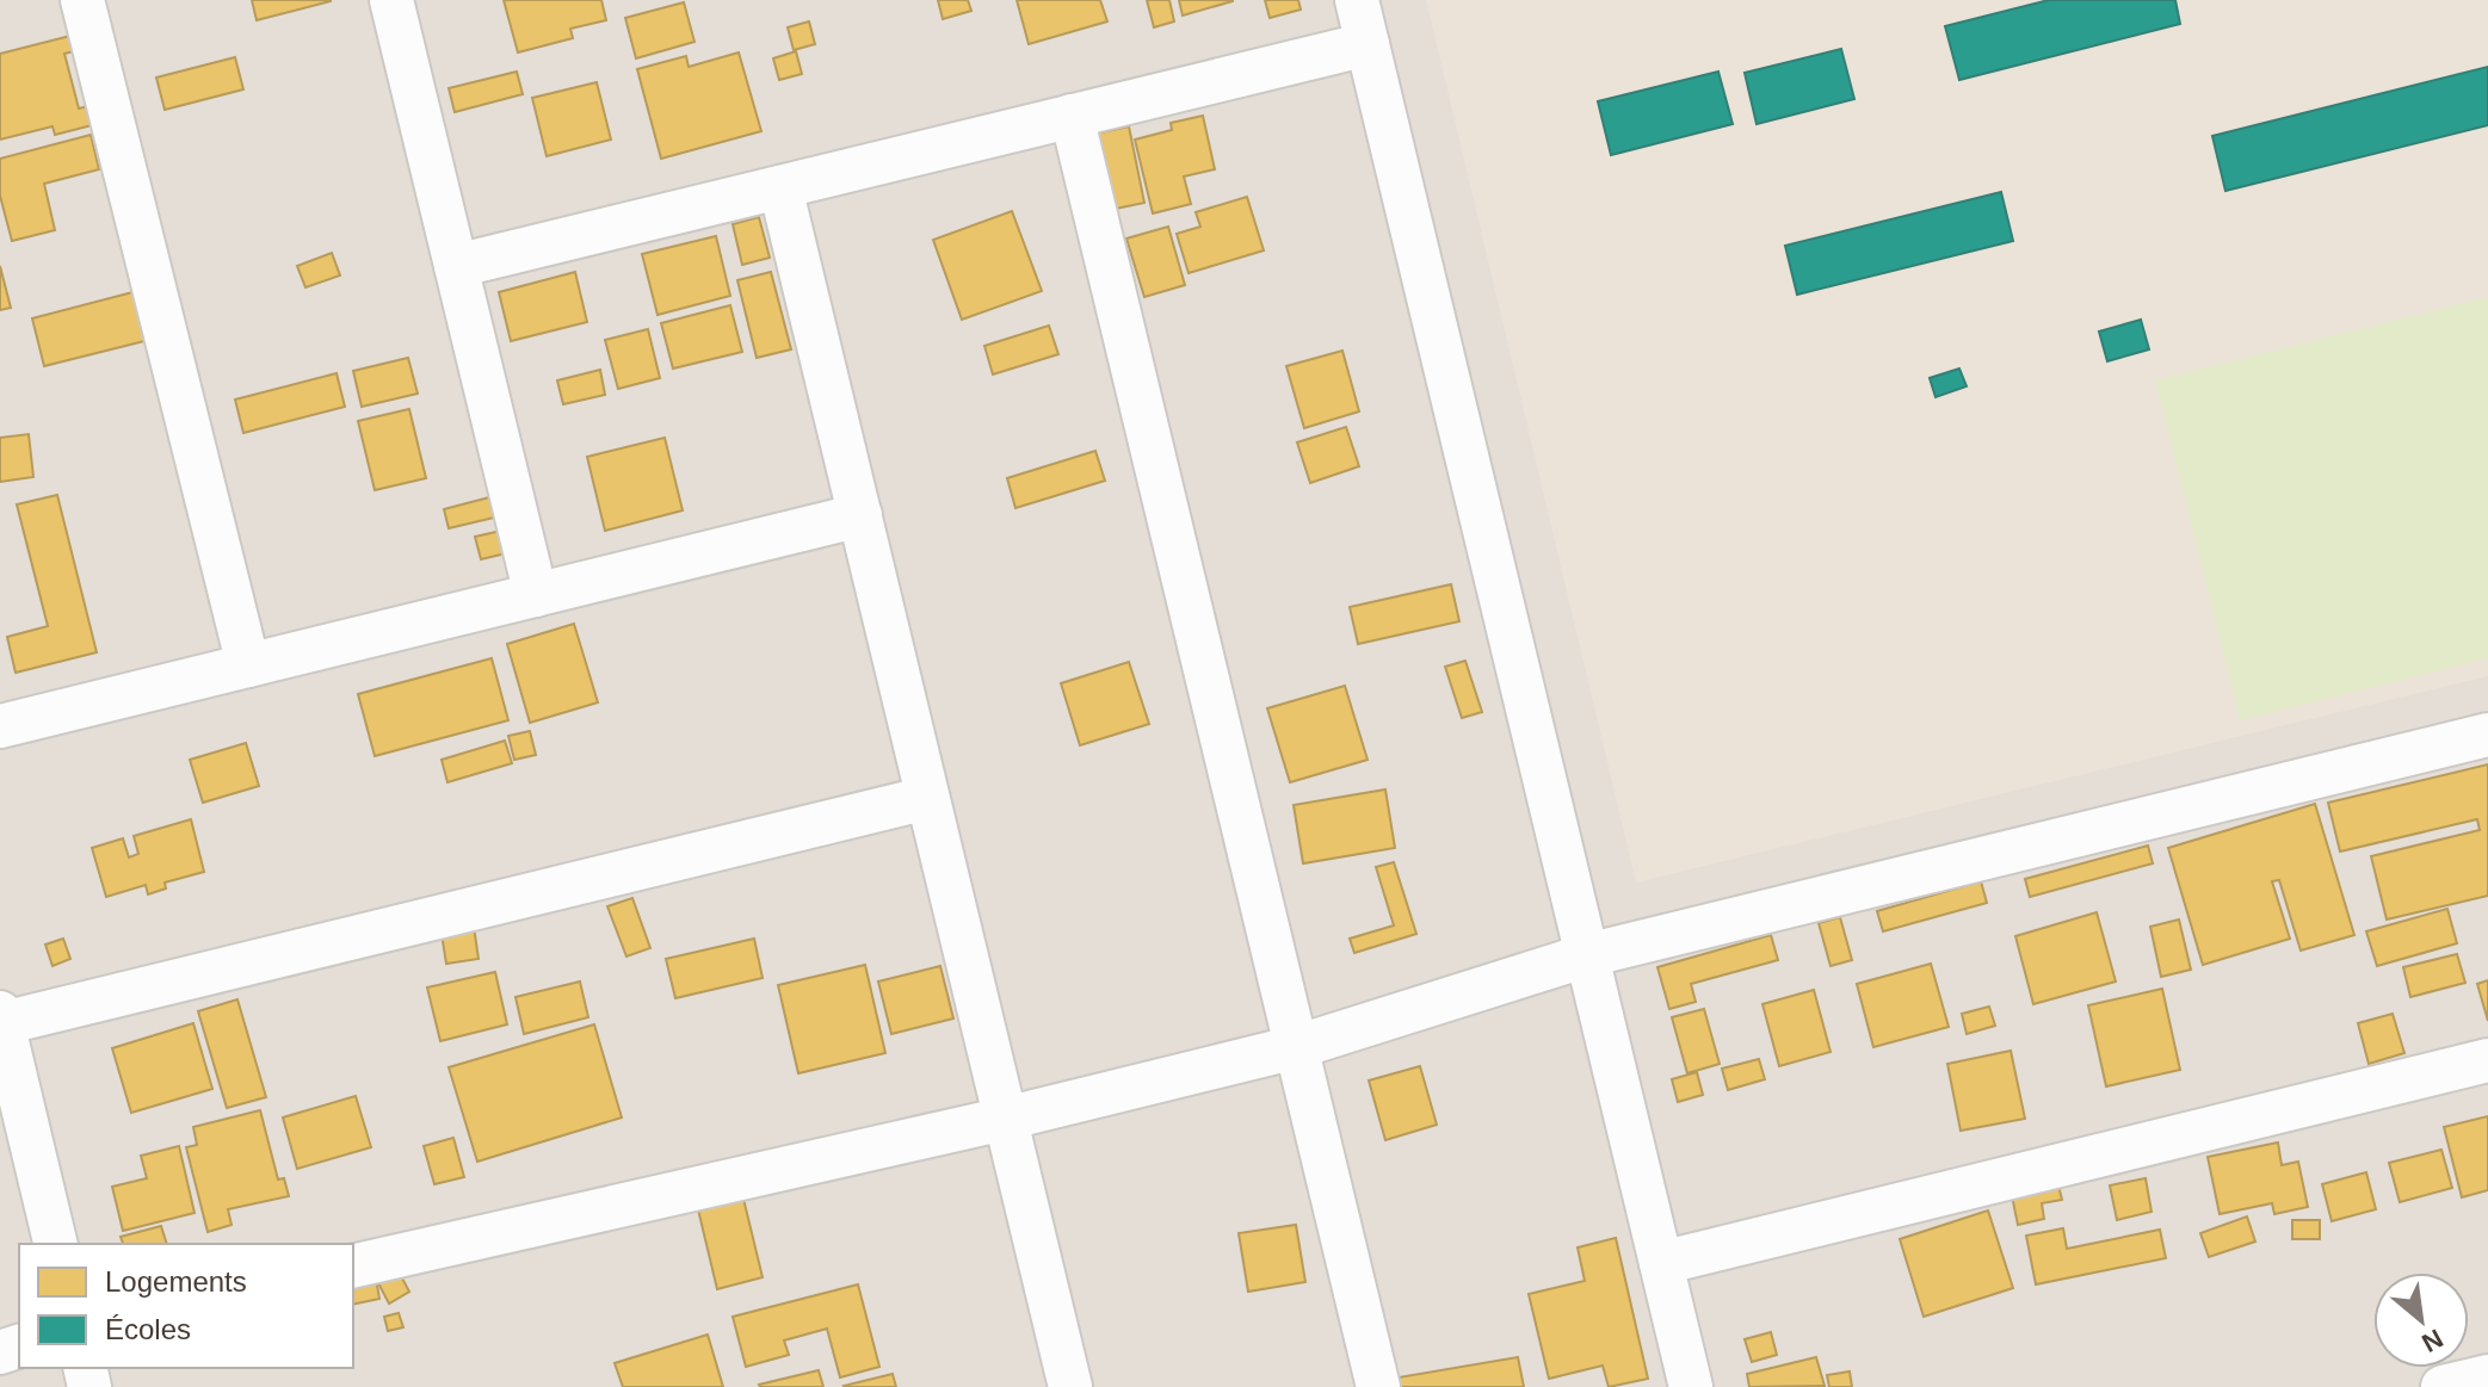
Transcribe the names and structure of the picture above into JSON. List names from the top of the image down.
{
  "legend": ["Logements", "Écoles"],
  "north": "bottom right"
}
